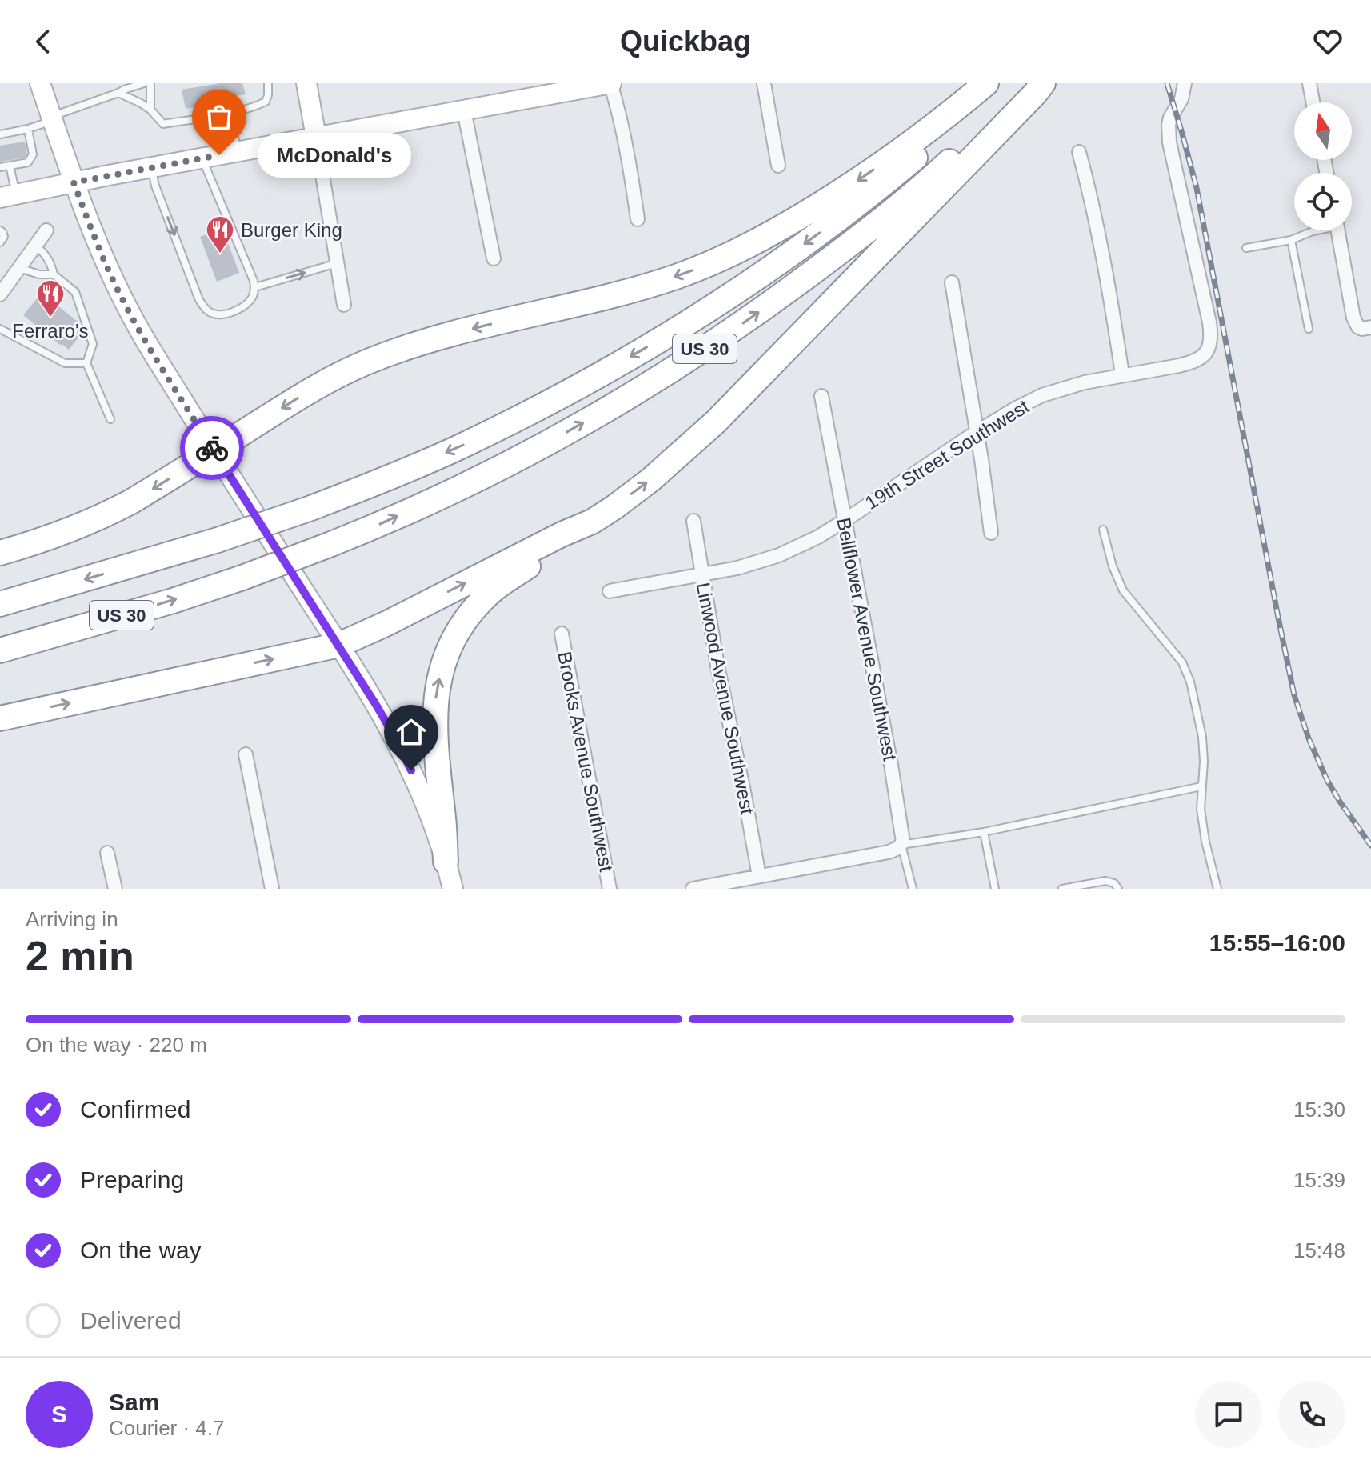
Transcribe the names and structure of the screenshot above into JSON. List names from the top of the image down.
{
  "streets": {
    "highway": ["US 30"],
    "street": [
      "19th Street Southwest",
      "Bellflower Avenue Southwest",
      "Linwood Avenue Southwest",
      "Brooks Avenue Southwest"
    ]
  },
  "crossings": [
    ["19th Street Southwest", "Bellflower Avenue Southwest"],
    ["19th Street Southwest", "Linwood Avenue Southwest"]
  ],
  "places": {
    "other": ["McDonald's"],
    "restaurant": ["Burger King", "Ferraro's"]
  },
  "north": "top",
  "page": {
    "header": "Quickbag",
    "bubble": "McDonald's",
    "heading": ["2 min", "Arriving in", "15:55–16:00"],
    "panel": ["Sam", "Courier · 4.7"],
    "bar": "On the way · 220 m",
    "list": [
      ["Confirmed", "15:30"],
      ["Preparing", "15:39"],
      ["On the way", "15:48"],
      "Delivered"
    ],
    "round": "S"
  }
}
